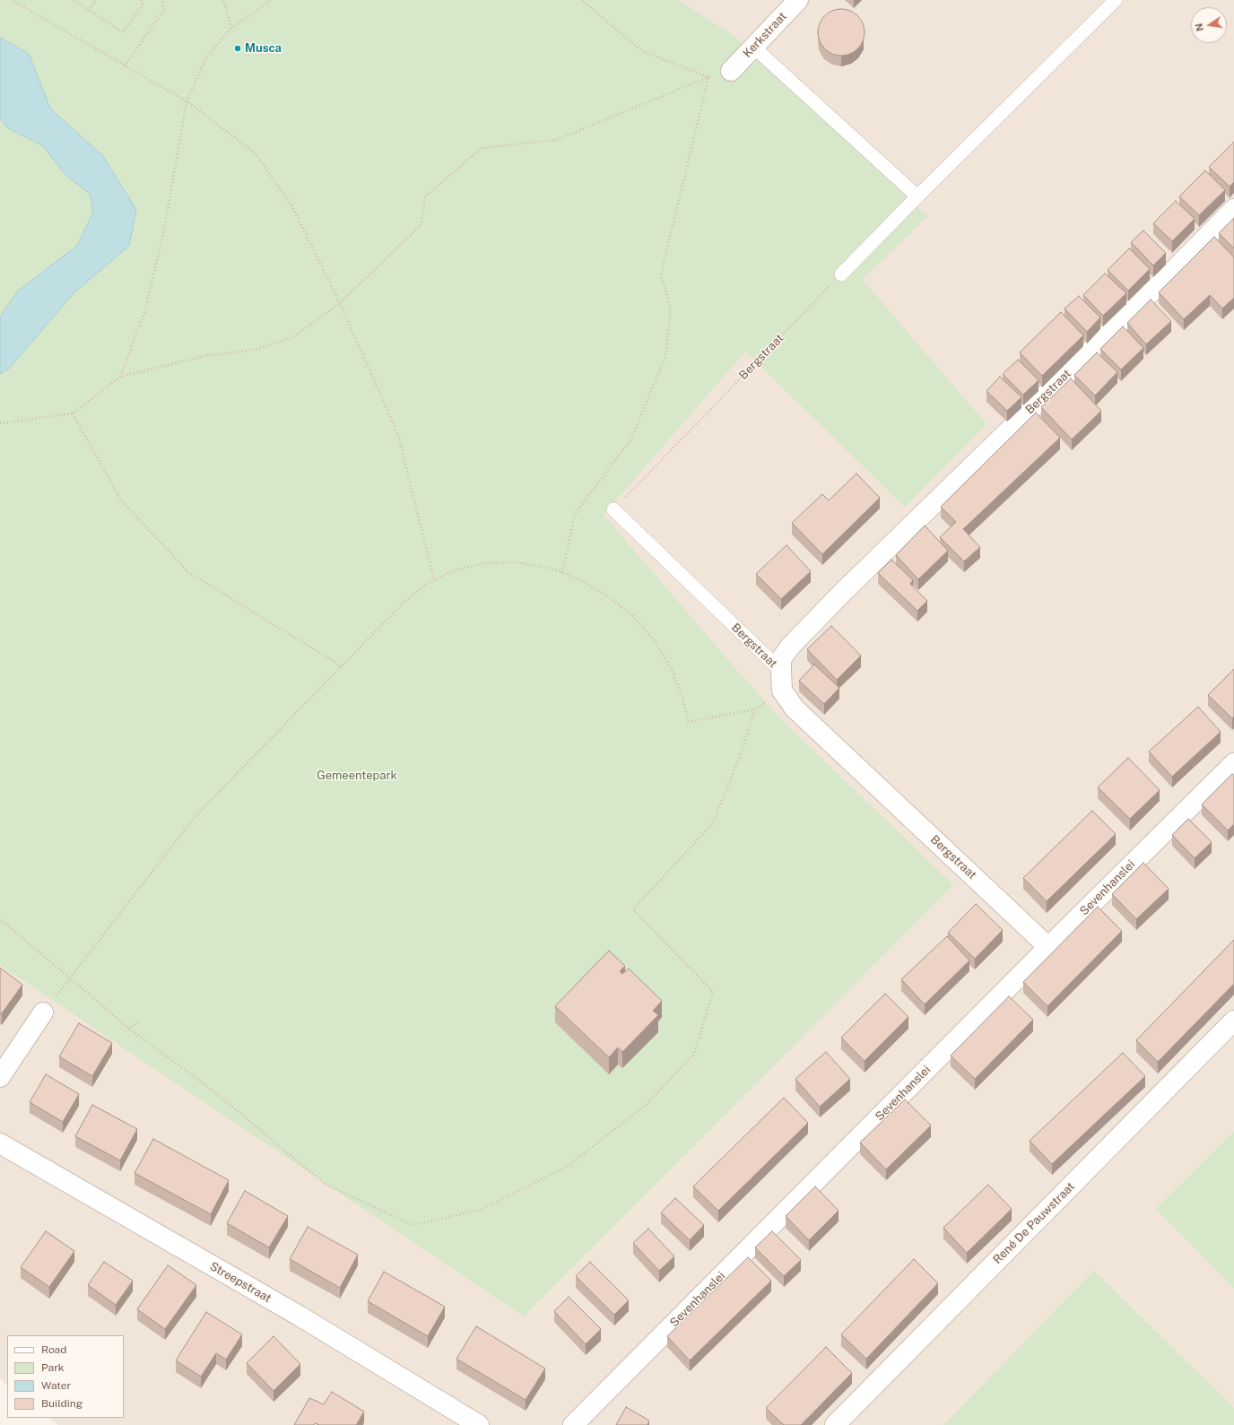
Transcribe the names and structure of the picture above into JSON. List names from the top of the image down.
{
  "streets": {
    "street": [
      "Kerkstraat",
      "Bergstraat",
      "Sevenhanslei",
      "René De Pauwstraat",
      "Streepstraat"
    ]
  },
  "crossings": [
    ["Bergstraat", "Sevenhanslei"]
  ],
  "parks": ["Gemeentepark"],
  "places": ["Musca"],
  "legend": [
    "Road",
    "Park",
    "Water",
    "Building"
  ],
  "north": "left"
}
